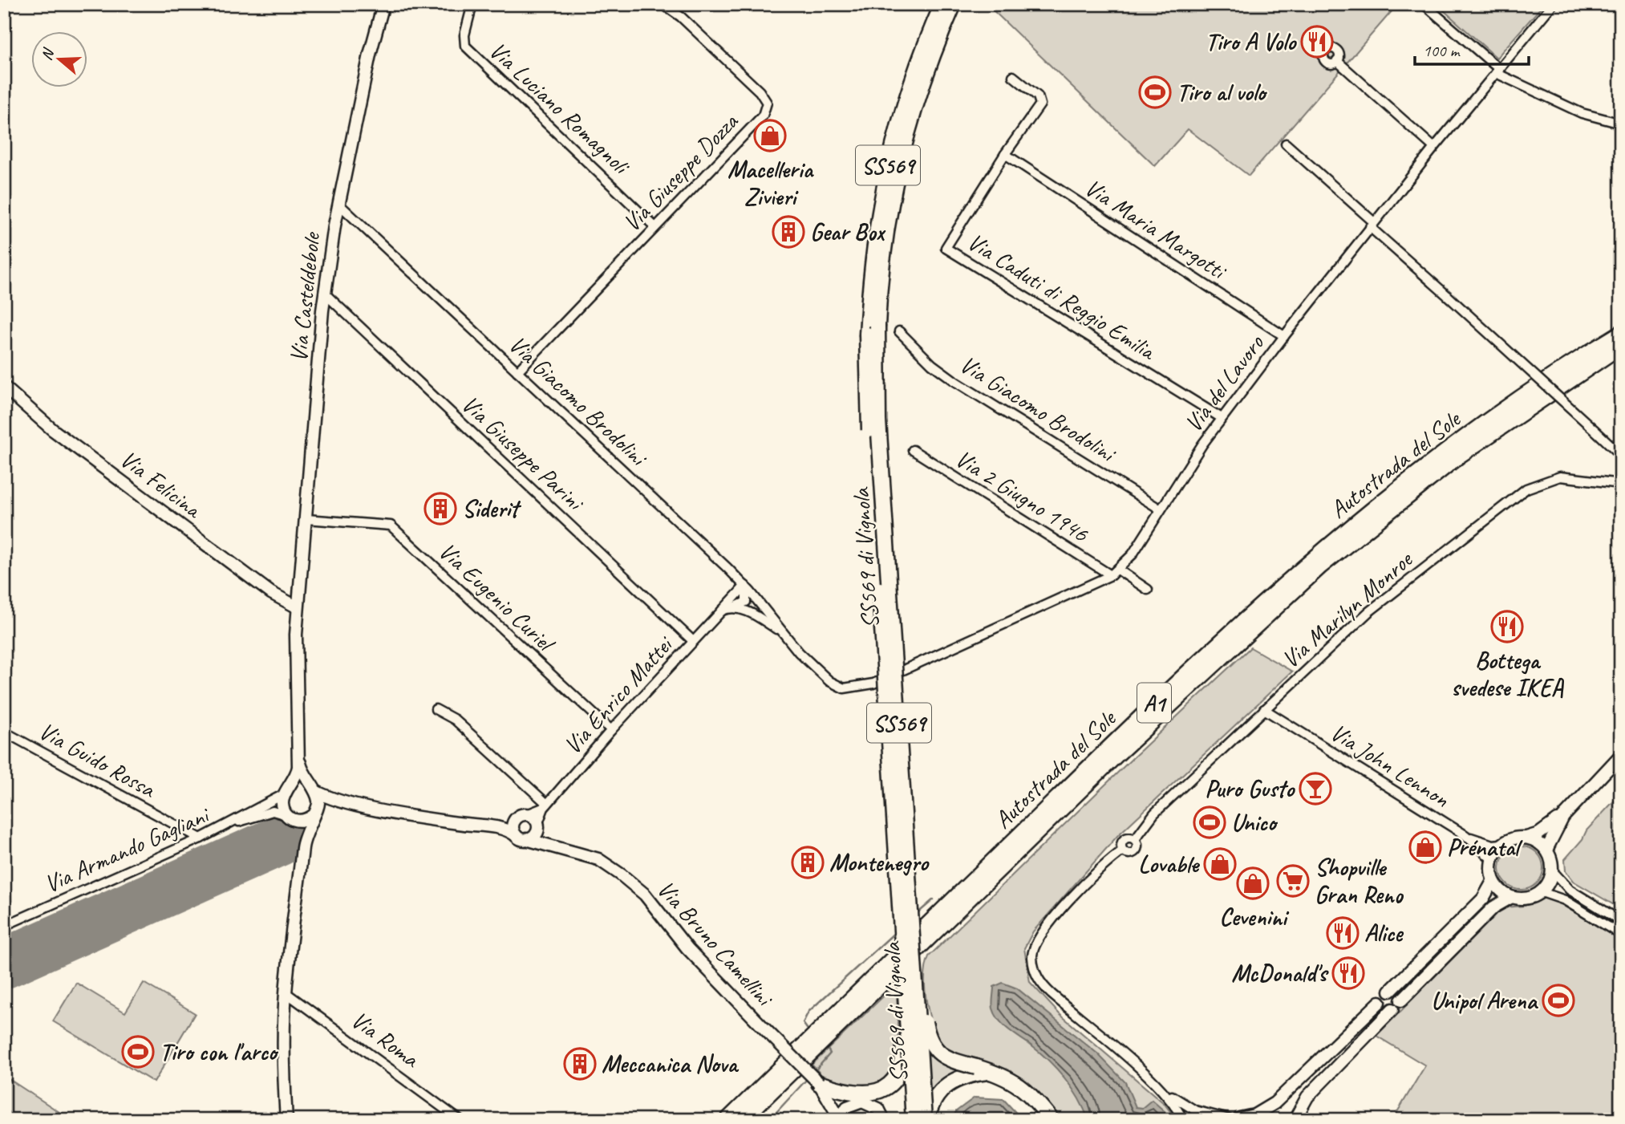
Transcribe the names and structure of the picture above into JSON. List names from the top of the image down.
{
  "streets": {
    "highway": [
      "SS569",
      "Autostrada del Sole",
      "SS569 di Vignola",
      "A1"
    ],
    "street": [
      "Via Luciano Romagnoli",
      "Via Giuseppe Dozza",
      "Via Maria Margotti",
      "Via Caduti di Reggio Emilia",
      "Via Casteldebole",
      "Via del Lavoro",
      "Via Giacomo Brodolini",
      "Via Giuseppe Parini",
      "Via Felicina",
      "Via 2 Giugno 1946",
      "Via Eugenio Curiel",
      "Via Marilyn Monroe",
      "Via Enrico Mattei",
      "Via Guido Rossa",
      "Via John Lennon",
      "Via Armando Gagliani",
      "Via Bruno Camellini",
      "Via Roma"
    ]
  },
  "crossings": [
    ["Via Luciano Romagnoli", "Via Giuseppe Dozza"],
    ["Via Giuseppe Dozza", "Via Giacomo Brodolini"],
    ["Via Maria Margotti", "Via Caduti di Reggio Emilia"],
    ["Via Maria Margotti", "Via del Lavoro"],
    ["Via Caduti di Reggio Emilia", "Via del Lavoro"],
    ["Via Casteldebole", "Via Giacomo Brodolini"],
    ["Via Casteldebole", "Via Giuseppe Parini"],
    ["Via Casteldebole", "Via Felicina"],
    ["Via Casteldebole", "Via Eugenio Curiel"],
    ["Via del Lavoro", "Via Giacomo Brodolini"],
    ["Via del Lavoro", "Via 2 Giugno 1946"],
    ["Via Giacomo Brodolini", "Via Enrico Mattei"],
    ["Via Giuseppe Parini", "Via Enrico Mattei"],
    ["Via Eugenio Curiel", "Via Enrico Mattei"],
    ["Via Marilyn Monroe", "Via John Lennon"],
    ["Via Enrico Mattei", "Via Bruno Camellini"],
    ["Via Guido Rossa", "Via Armando Gagliani"]
  ],
  "places": {
    "restaurant": [
      "Tiro A Volo",
      "Bottega svedese IKEA",
      "Alice",
      "McDonald's"
    ],
    "sports": [
      "Tiro al volo",
      "Unico",
      "Unipol Arena",
      "Tiro con l'arco"
    ],
    "shop": [
      "Macelleria Zivieri",
      "Prénatal",
      "Lovable",
      "Cevenini"
    ],
    "building": [
      "Gear Box",
      "Siderit",
      "Montenegro",
      "Meccanica Nova"
    ],
    "bar": ["Puro Gusto"],
    "supermarket": ["Shopville Gran Reno"]
  },
  "scale_bar": "100 m",
  "north": "left"
}
